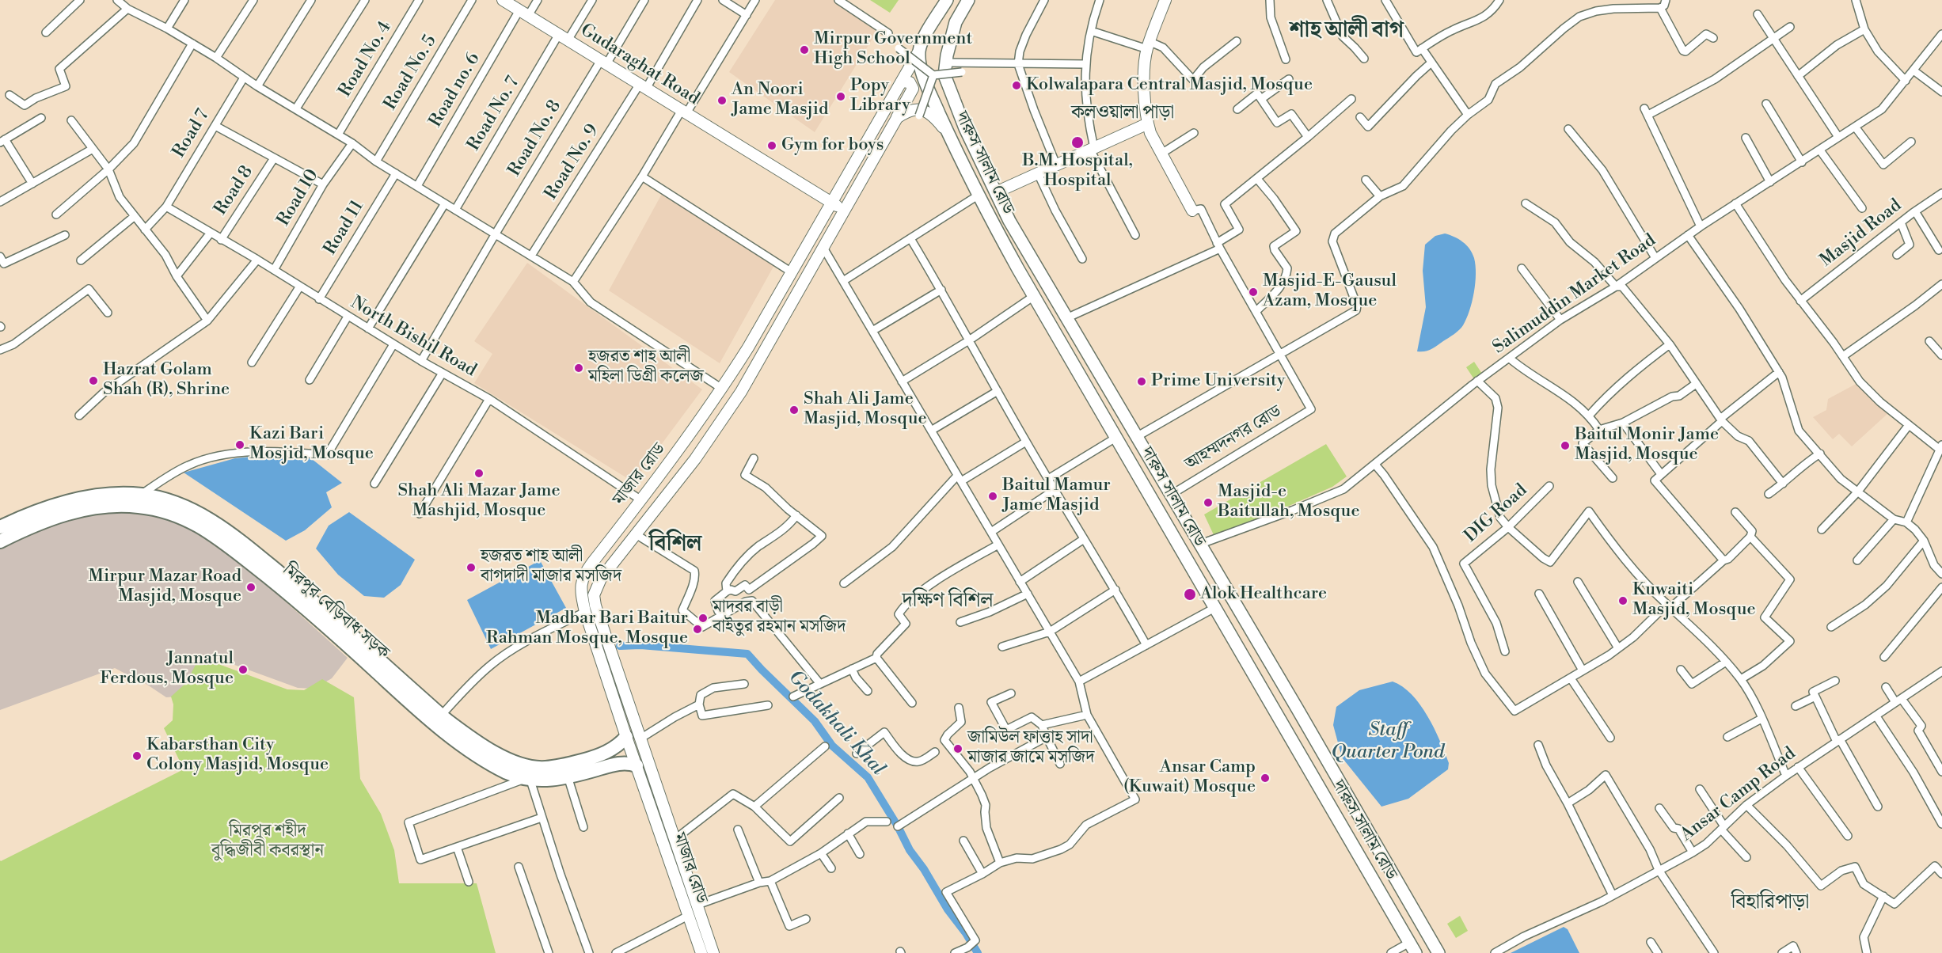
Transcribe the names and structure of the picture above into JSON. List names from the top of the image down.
{
  "streets": {
    "highway": ["মিরপুর বেড়িবাধ সড়ক"],
    "main road": ["Gudaraghat Road", "দারুস সালাম রোড", "মাজার রোড"],
    "street": [
      "Road No. 4",
      "Road No. 5",
      "Road no. 6",
      "Road No. 7",
      "Road 7",
      "Road No. 8",
      "Road No. 9",
      "Road 8",
      "Road 10",
      "Road 11",
      "Masjid Road",
      "Salimuddin Market Road",
      "North Bishil Road",
      "আহম্মদনগর রোড",
      "DIG Road",
      "Ansar Camp Road"
    ]
  },
  "crossings": [
    ["Gudaraghat Road", "Road no. 6"],
    ["Gudaraghat Road", "Road No. 7"],
    ["Gudaraghat Road", "Road No. 8"],
    ["Gudaraghat Road", "Road No. 9"],
    ["Gudaraghat Road", "মাজার রোড"],
    ["Road 7", "North Bishil Road"],
    ["Road No. 8", "North Bishil Road"],
    ["দারুস সালাম রোড", "Salimuddin Market Road"],
    ["দারুস সালাম রোড", "আহম্মদনগর রোড"],
    ["দারুস সালাম রোড", "মাজার রোড"],
    ["Road 8", "North Bishil Road"],
    ["Road 10", "North Bishil Road"],
    ["Road 11", "North Bishil Road"],
    ["North Bishil Road", "মাজার রোড"],
    ["মাজার রোড", "মিরপুর বেড়িবাধ সড়ক"]
  ],
  "districts": [
    "শাহ আলী বাগ",
    "কলওয়ালা পাড়া",
    "বিশিল",
    "দক্ষিণ বিশিল",
    "বিহারিপাড়া"
  ],
  "water": ["Godakhali Khal", "Staff Quarter Pond"],
  "parks": ["মিরপুর শহীদ বুদ্ধিজীবী কবরস্থান"],
  "places": [
    "Mirpur Government High School",
    "Kolwalapara Central Masjid, Mosque",
    "Popy Library",
    "An Noori Jame Masjid",
    "B.M. Hospital, Hospital",
    "Gym for boys",
    "Masjid-E-Gausul Azam, Mosque",
    "হজরত শাহ আলী মহিলা ডিগ্রী কলেজ",
    "Hazrat Golam Shah (R), Shrine",
    "Prime University",
    "Shah Ali Jame Masjid, Mosque",
    "Kazi Bari Mosjid, Mosque",
    "Baitul Monir Jame Masjid, Mosque",
    "Shah Ali Mazar Jame Mashjid, Mosque",
    "Baitul Mamur Jame Masjid",
    "Masjid-e Baitullah, Mosque",
    "হজরত শাহ আলী বাগদাদী মাজার মসজিদ",
    "Mirpur Mazar Road Masjid, Mosque",
    "Alok Healthcare",
    "Kuwaiti Masjid, Mosque",
    "মাদবর বাড়ী বাইতুর রহমান মসজিদ",
    "Madbar Bari Baitur Rahman Mosque, Mosque",
    "Jannatul Ferdous, Mosque",
    "জামিউল ফাত্তাহ সাদা মাজার জামে মসজিদ",
    "Kabarsthan City Colony Masjid, Mosque",
    "Ansar Camp (Kuwait) Mosque"
  ]
}
